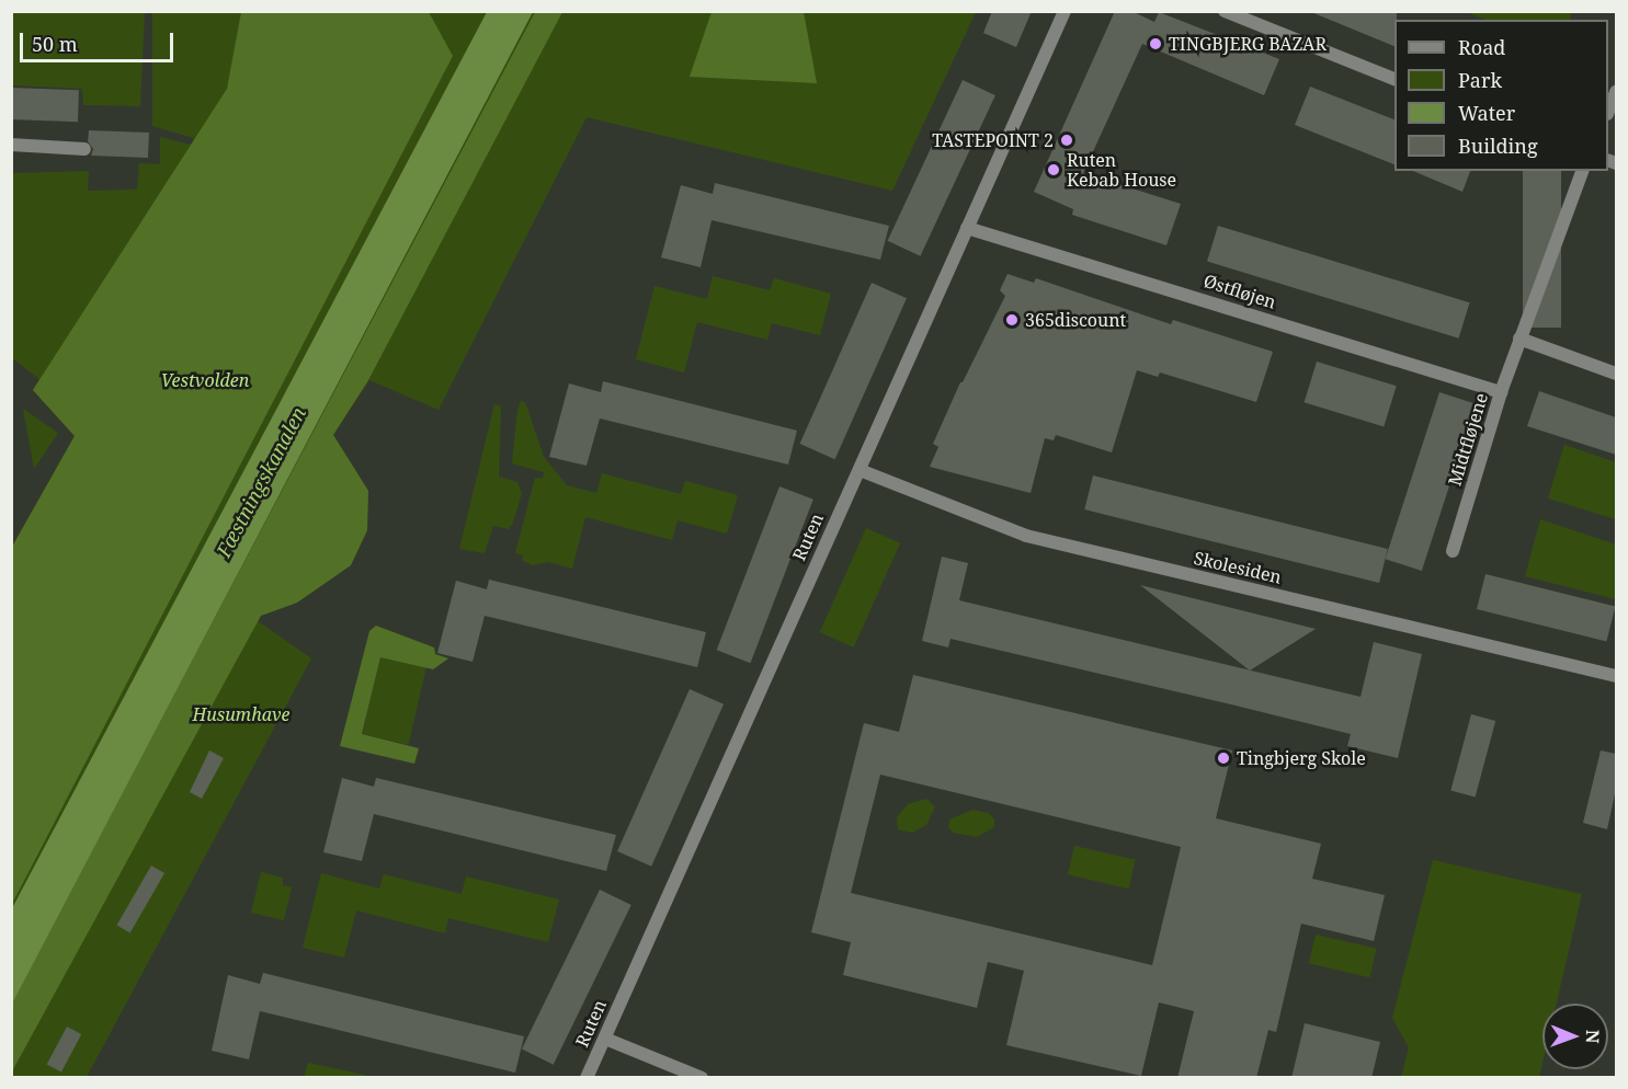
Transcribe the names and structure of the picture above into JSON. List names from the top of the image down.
{
  "streets": {
    "street": [
      "Østfløjen",
      "Midtfløjene",
      "Ruten",
      "Skolesiden"
    ]
  },
  "crossings": [
    ["Østfløjen", "Midtfløjene"],
    ["Østfløjen", "Ruten"],
    ["Ruten", "Skolesiden"]
  ],
  "water": ["Fæstningskanalen"],
  "parks": ["Vestvolden", "Husumhave"],
  "places": [
    "TINGBJERG BAZAR",
    "TASTEPOINT 2",
    "Ruten Kebab House",
    "365discount",
    "Tingbjerg Skole"
  ],
  "legend": [
    "Road",
    "Park",
    "Water",
    "Building"
  ],
  "scale_bar": "50 m",
  "north": "right"
}
